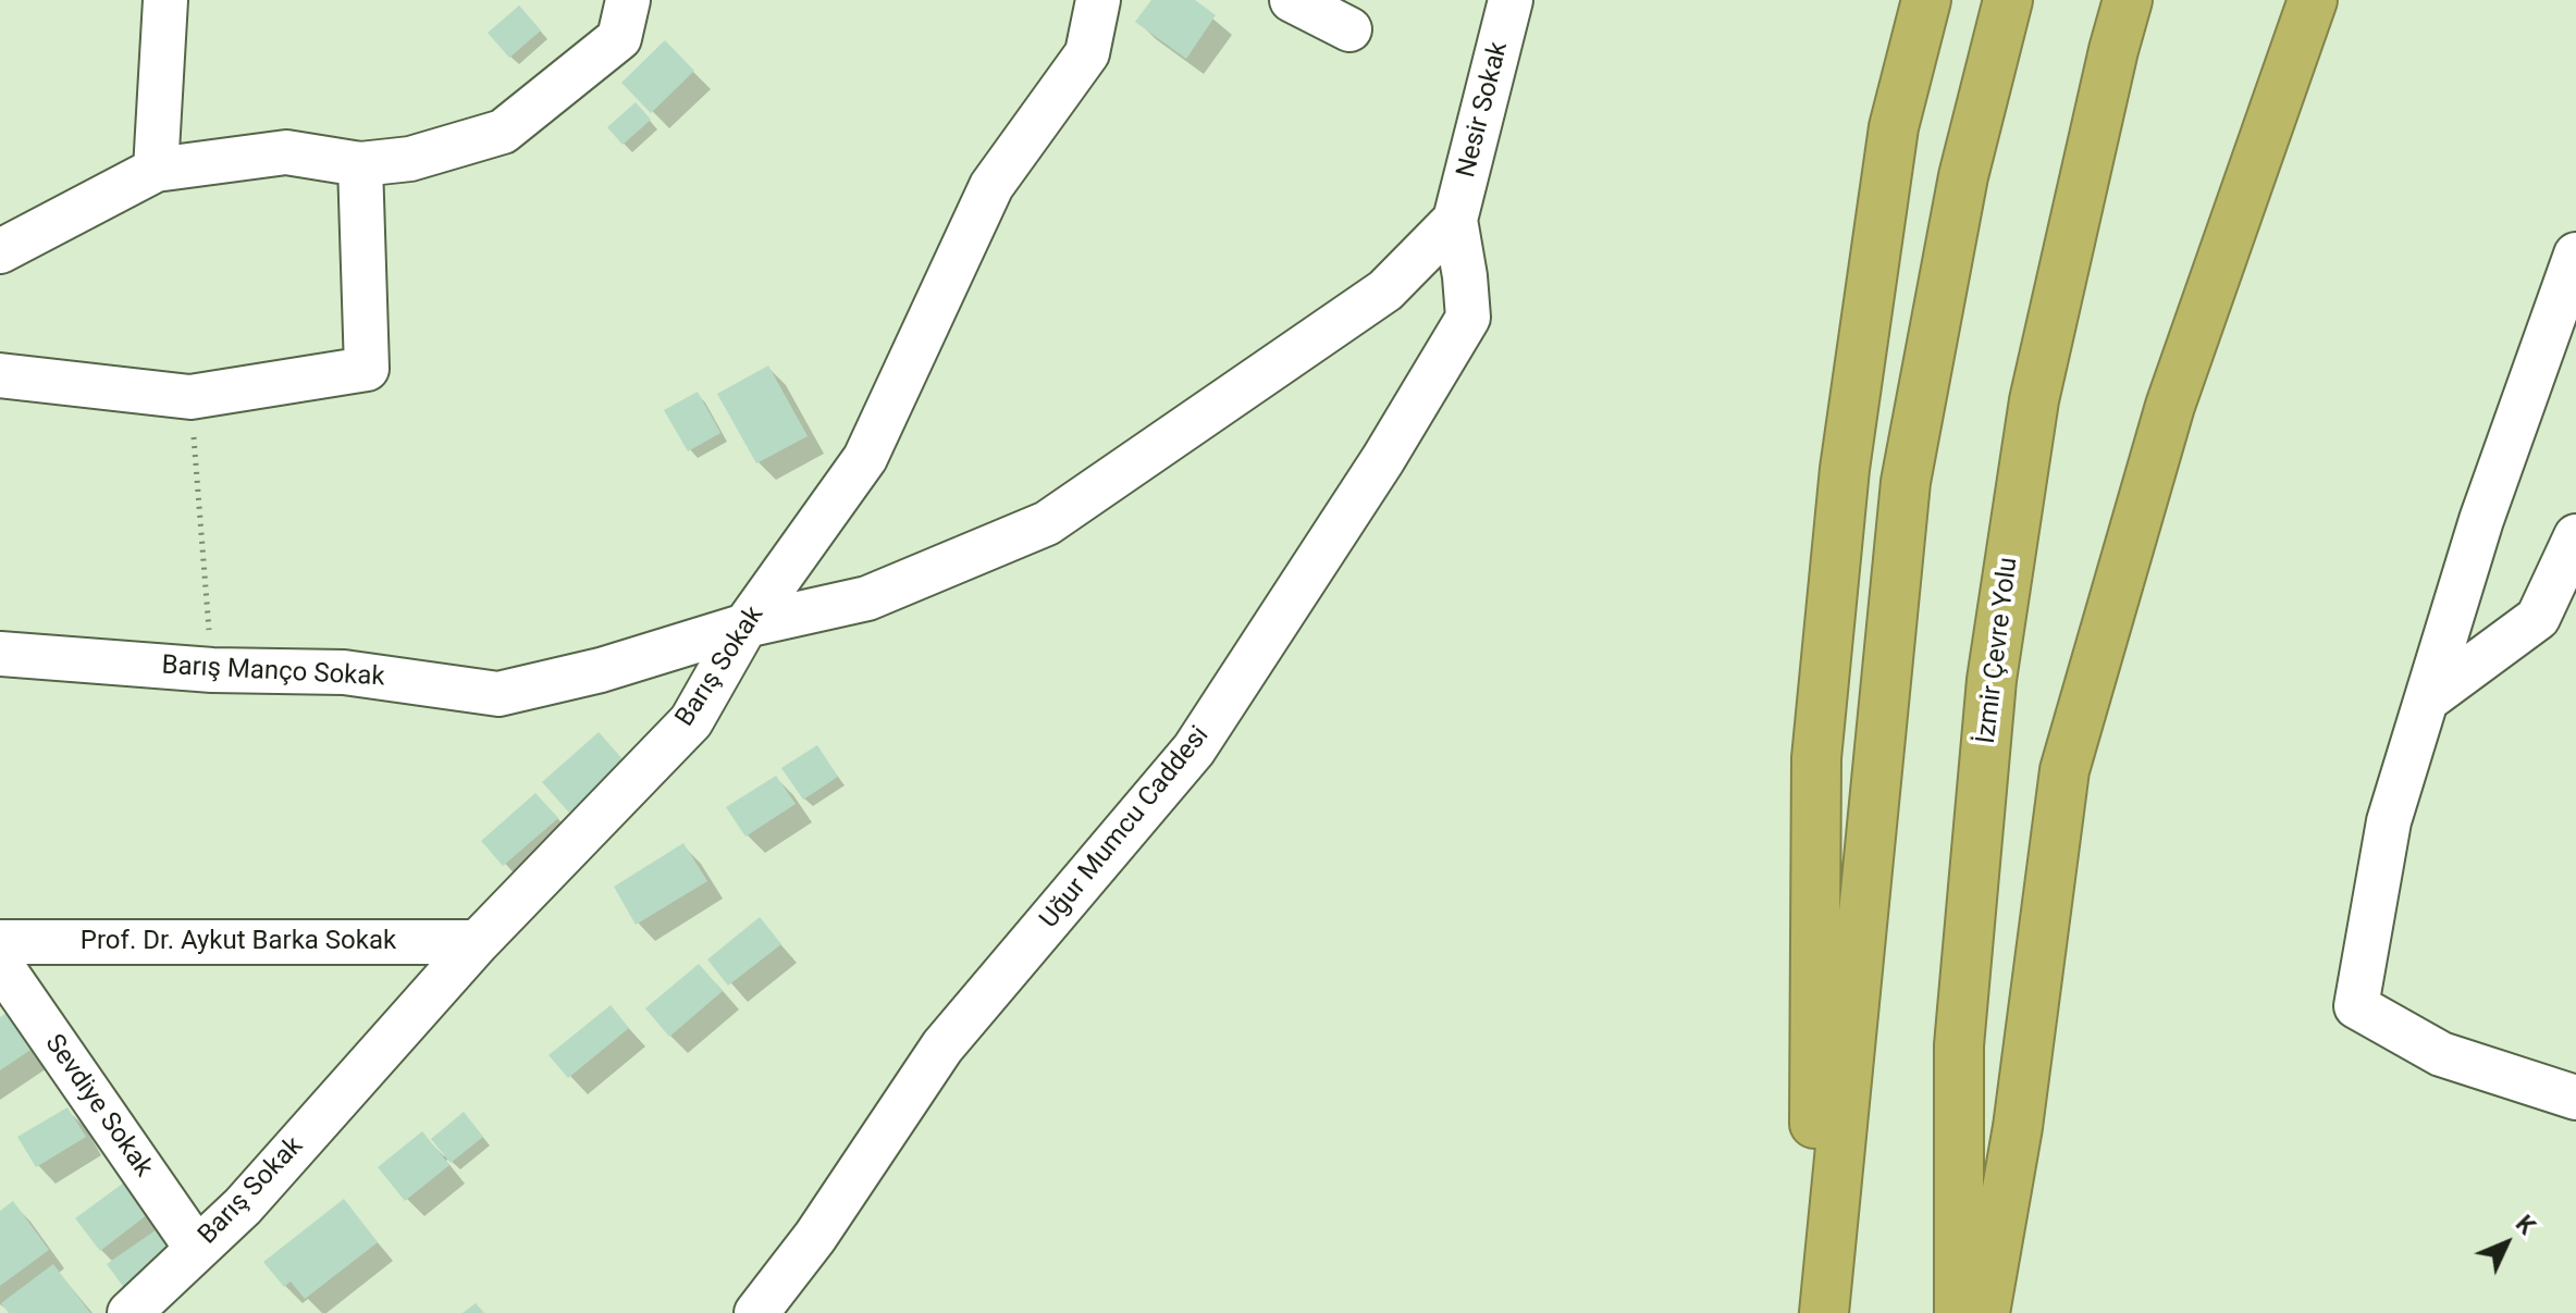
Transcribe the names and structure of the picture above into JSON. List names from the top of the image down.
{
  "streets": {
    "highway": ["İzmir Çevre Yolu"],
    "street": [
      "Nesir Sokak",
      "Barış Sokak",
      "Barış Manço Sokak",
      "Uğur Mumcu Caddesi",
      "Prof. Dr. Aykut Barka Sokak",
      "Sevdiye Sokak"
    ]
  },
  "crossings": [
    ["Nesir Sokak", "Barış Manço Sokak"],
    ["Nesir Sokak", "Uğur Mumcu Caddesi"],
    ["Barış Sokak", "Barış Manço Sokak"],
    ["Barış Sokak", "Prof. Dr. Aykut Barka Sokak"],
    ["Barış Sokak", "Sevdiye Sokak"],
    ["Barış Manço Sokak", "Uğur Mumcu Caddesi"]
  ],
  "north": "top right"
}
